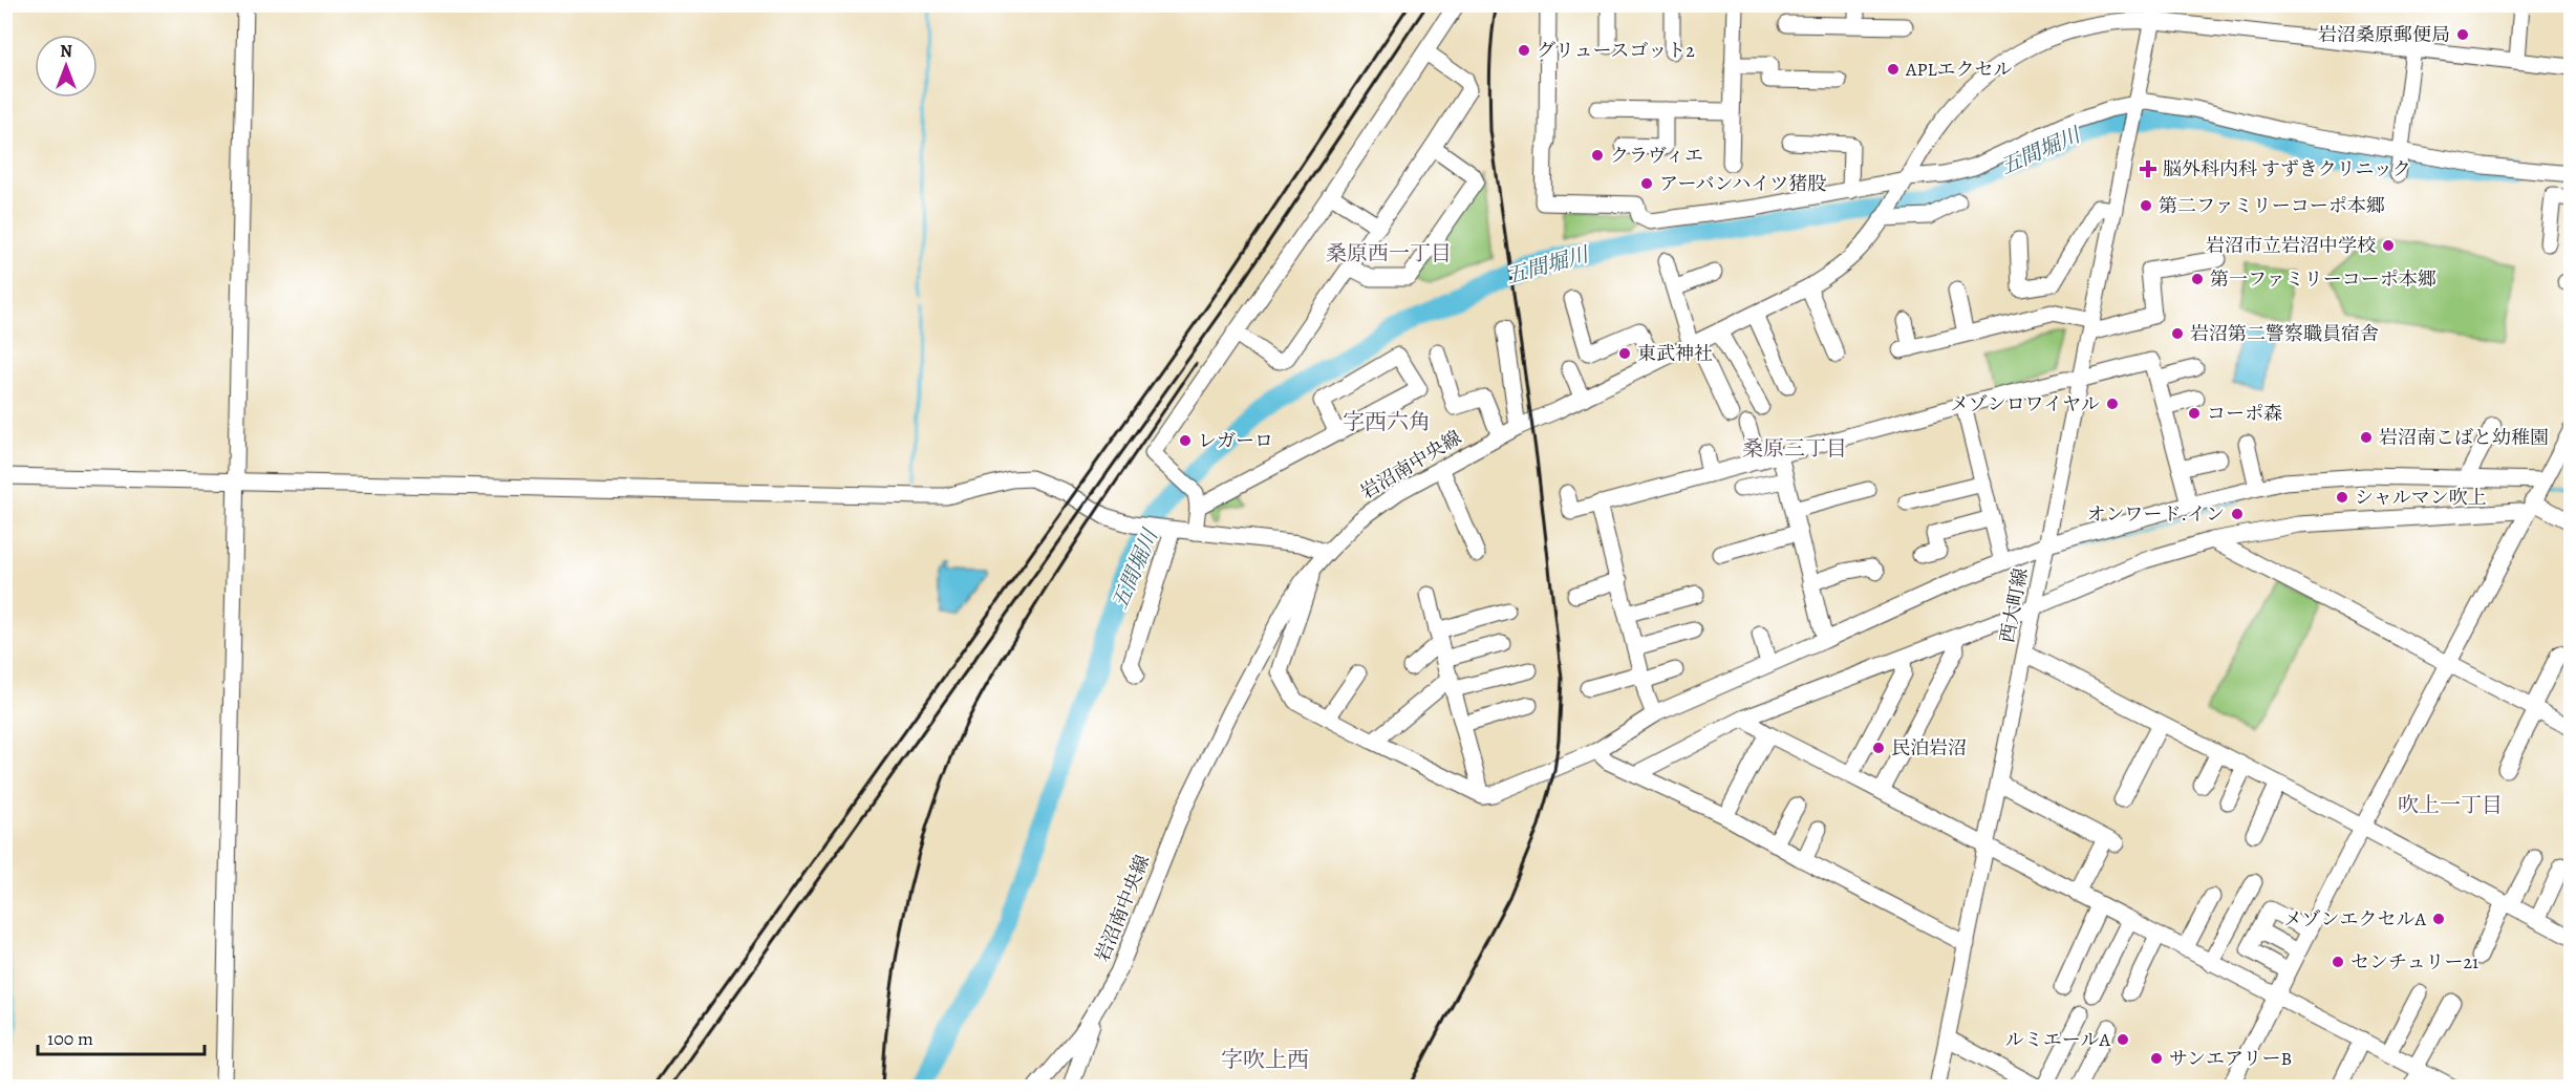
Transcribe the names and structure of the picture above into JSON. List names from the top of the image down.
{
  "streets": {
    "street": ["岩沼南中央線", "西大町線"]
  },
  "districts": [
    "桑原西一丁目",
    "字西六角",
    "桑原三丁目",
    "吹上一丁目",
    "字吹上西"
  ],
  "water": ["五間堀川"],
  "places": {
    "other": [
      "岩沼桑原郵便局",
      "グリュースゴット2",
      "APLエクセル",
      "クラヴィエ",
      "アーバンハイツ猪股",
      "第二ファミリーコーポ本郷",
      "岩沼市立岩沼中学校",
      "第一ファミリーコーポ本郷",
      "岩沼第二警察職員宿舎",
      "東武神社",
      "メゾンロワイヤル",
      "コーポ森",
      "岩沼南こばと幼稚園",
      "レガーロ",
      "シャルマン吹上",
      "オンワード.イン",
      "民泊岩沼",
      "メゾンエクセルA",
      "センチュリー21",
      "ルミエールA",
      "サンエアリーB"
    ],
    "health": ["脳外科内科 すずきクリニック"]
  },
  "scale_bar": "100 m",
  "north": "top"
}
